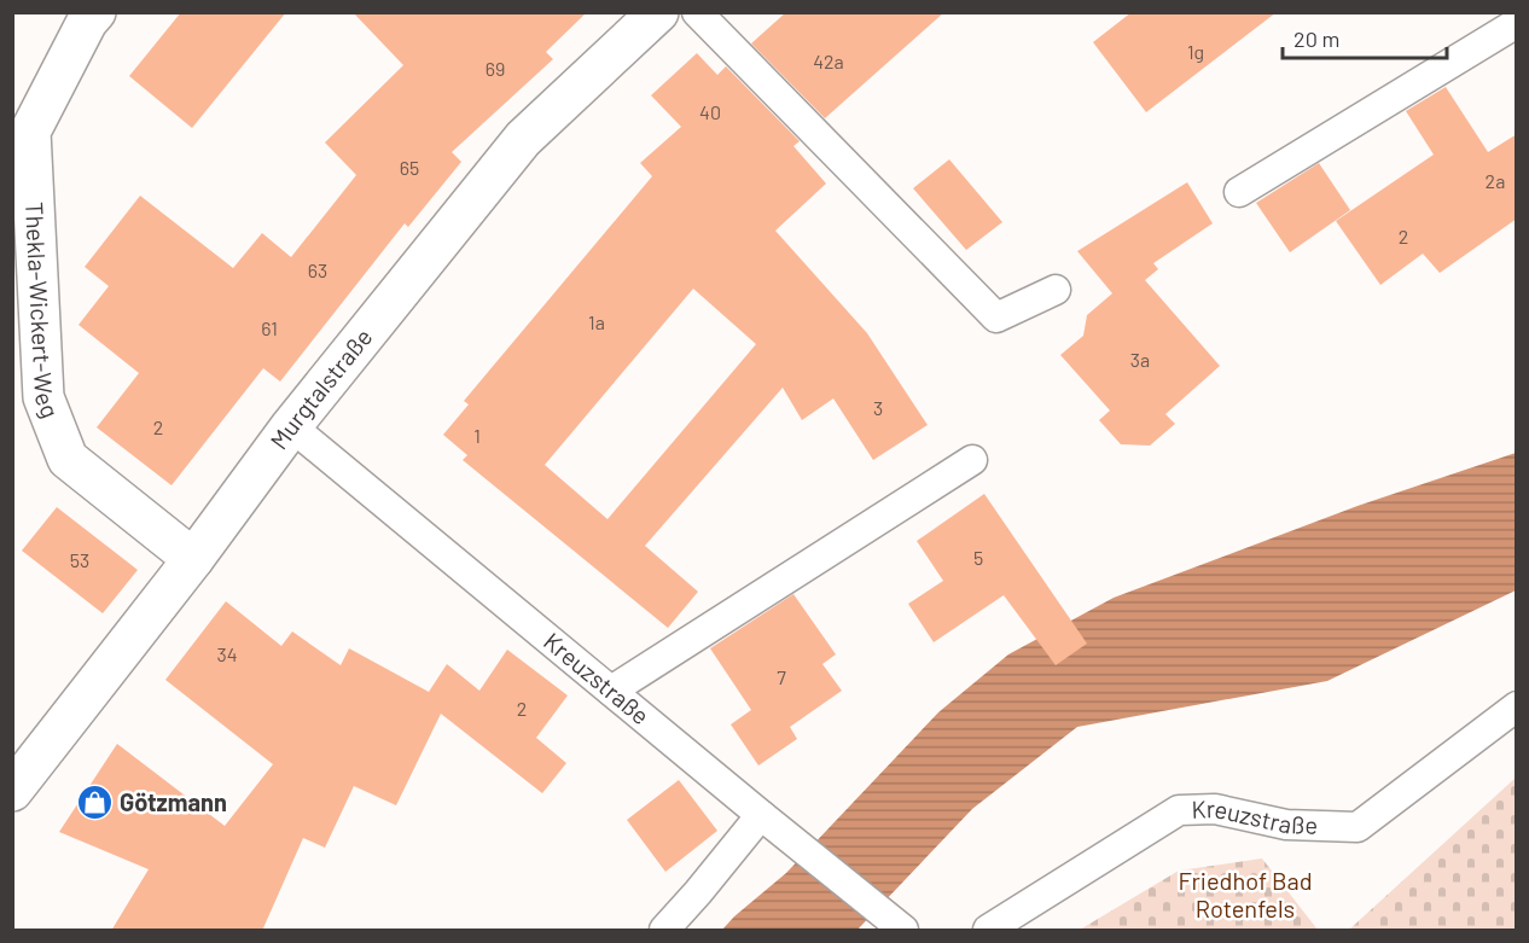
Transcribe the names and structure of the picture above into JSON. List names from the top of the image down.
{
  "streets": {
    "street": ["Thekla-Wickert-Weg", "Murgtalstraße"],
    "lane": ["Kreuzstraße"]
  },
  "crossings": [
    ["Thekla-Wickert-Weg", "Murgtalstraße"],
    ["Murgtalstraße", "Kreuzstraße"]
  ],
  "parks": ["Friedhof Bad Rotenfels"],
  "places": {
    "shop": ["Götzmann"]
  },
  "house_numbers": [
    "1g",
    "42a",
    "69",
    "40",
    "65",
    "2a",
    "2",
    "63",
    "1a",
    "61",
    "3a",
    "3",
    "2",
    "1",
    "5",
    "53",
    "34",
    "7",
    "2"
  ],
  "scale_bar": "20 m"
}
